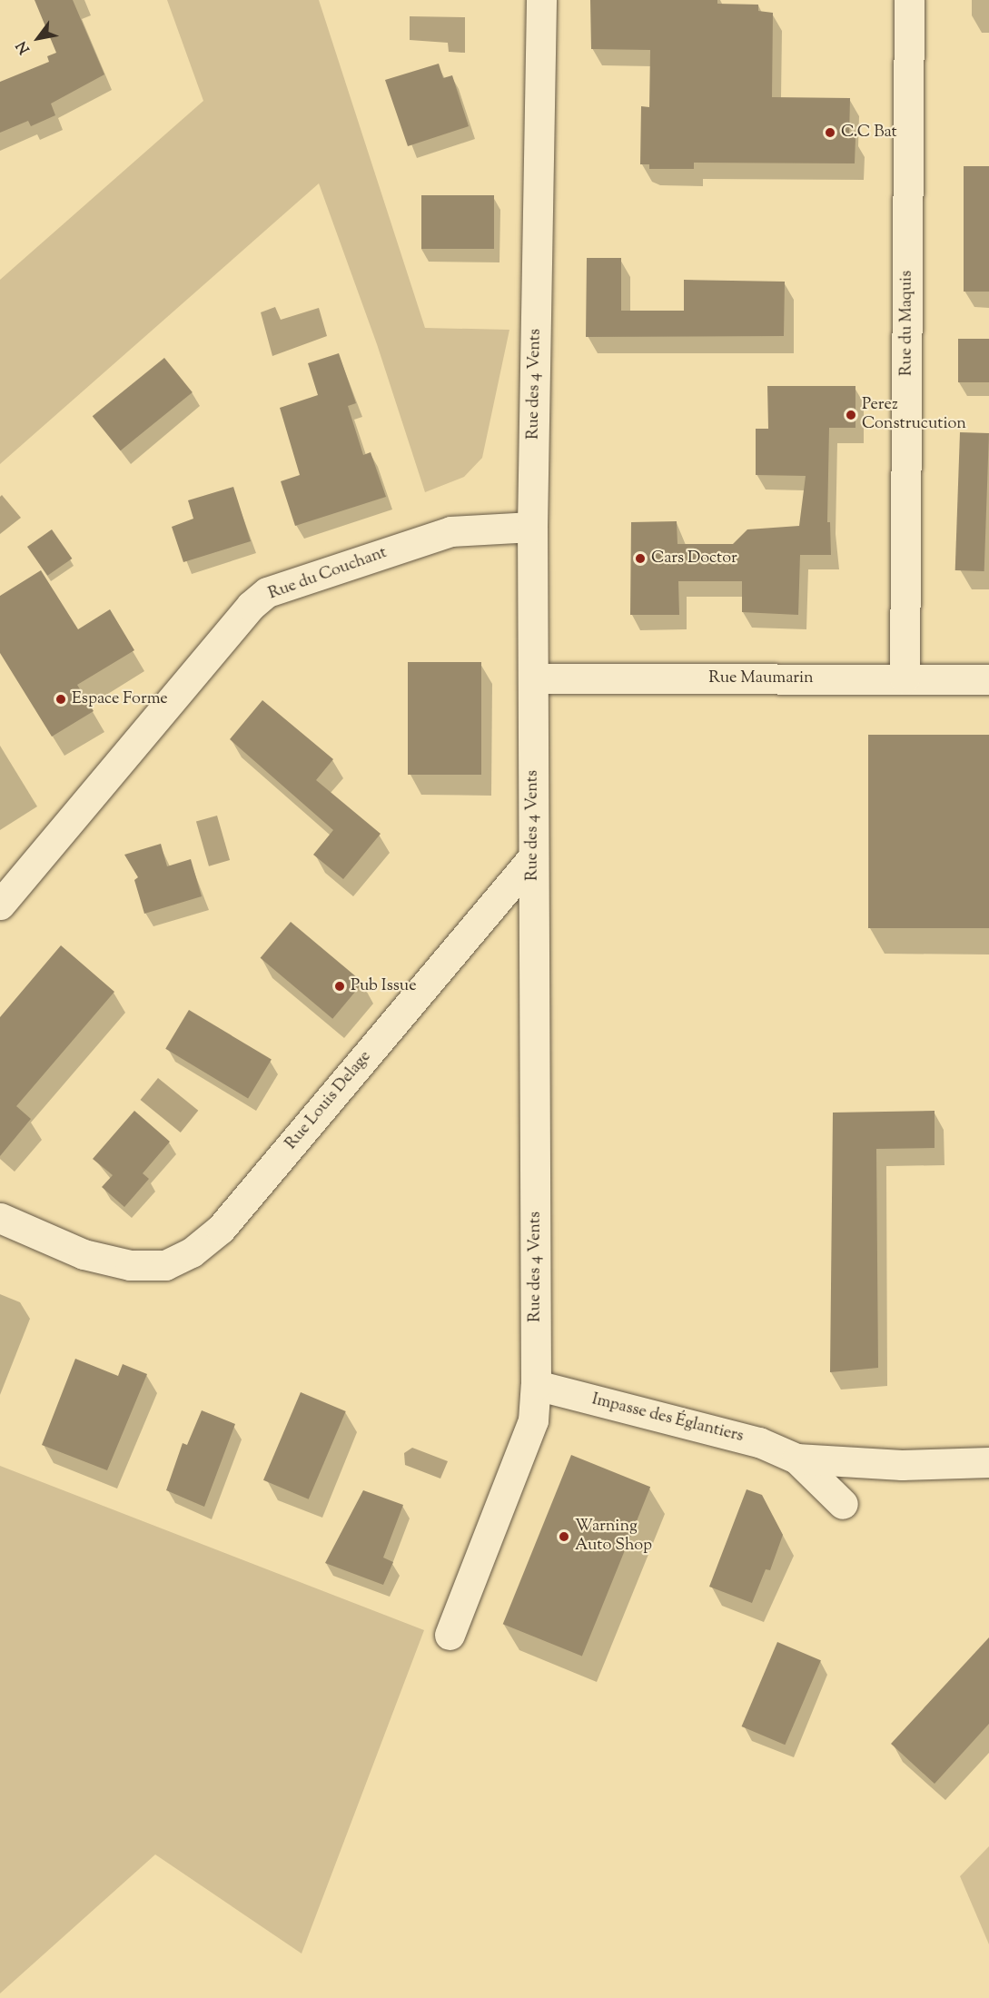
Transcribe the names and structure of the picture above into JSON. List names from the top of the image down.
{
  "streets": {
    "street": [
      "Rue du Maquis",
      "Rue des 4 Vents",
      "Rue du Couchant",
      "Rue Maumarin",
      "Rue Louis Delage",
      "Impasse des Églantiers"
    ]
  },
  "crossings": [
    ["Rue du Maquis", "Rue Maumarin"],
    ["Rue des 4 Vents", "Rue du Couchant"],
    ["Rue des 4 Vents", "Rue Maumarin"],
    ["Rue des 4 Vents", "Rue Louis Delage"],
    ["Rue des 4 Vents", "Impasse des Églantiers"]
  ],
  "places": [
    "C.C Bat",
    "Perez Construcution",
    "Cars Doctor",
    "Espace Forme",
    "Pub Issue",
    "Warning Auto Shop"
  ],
  "north": "bottom left"
}
